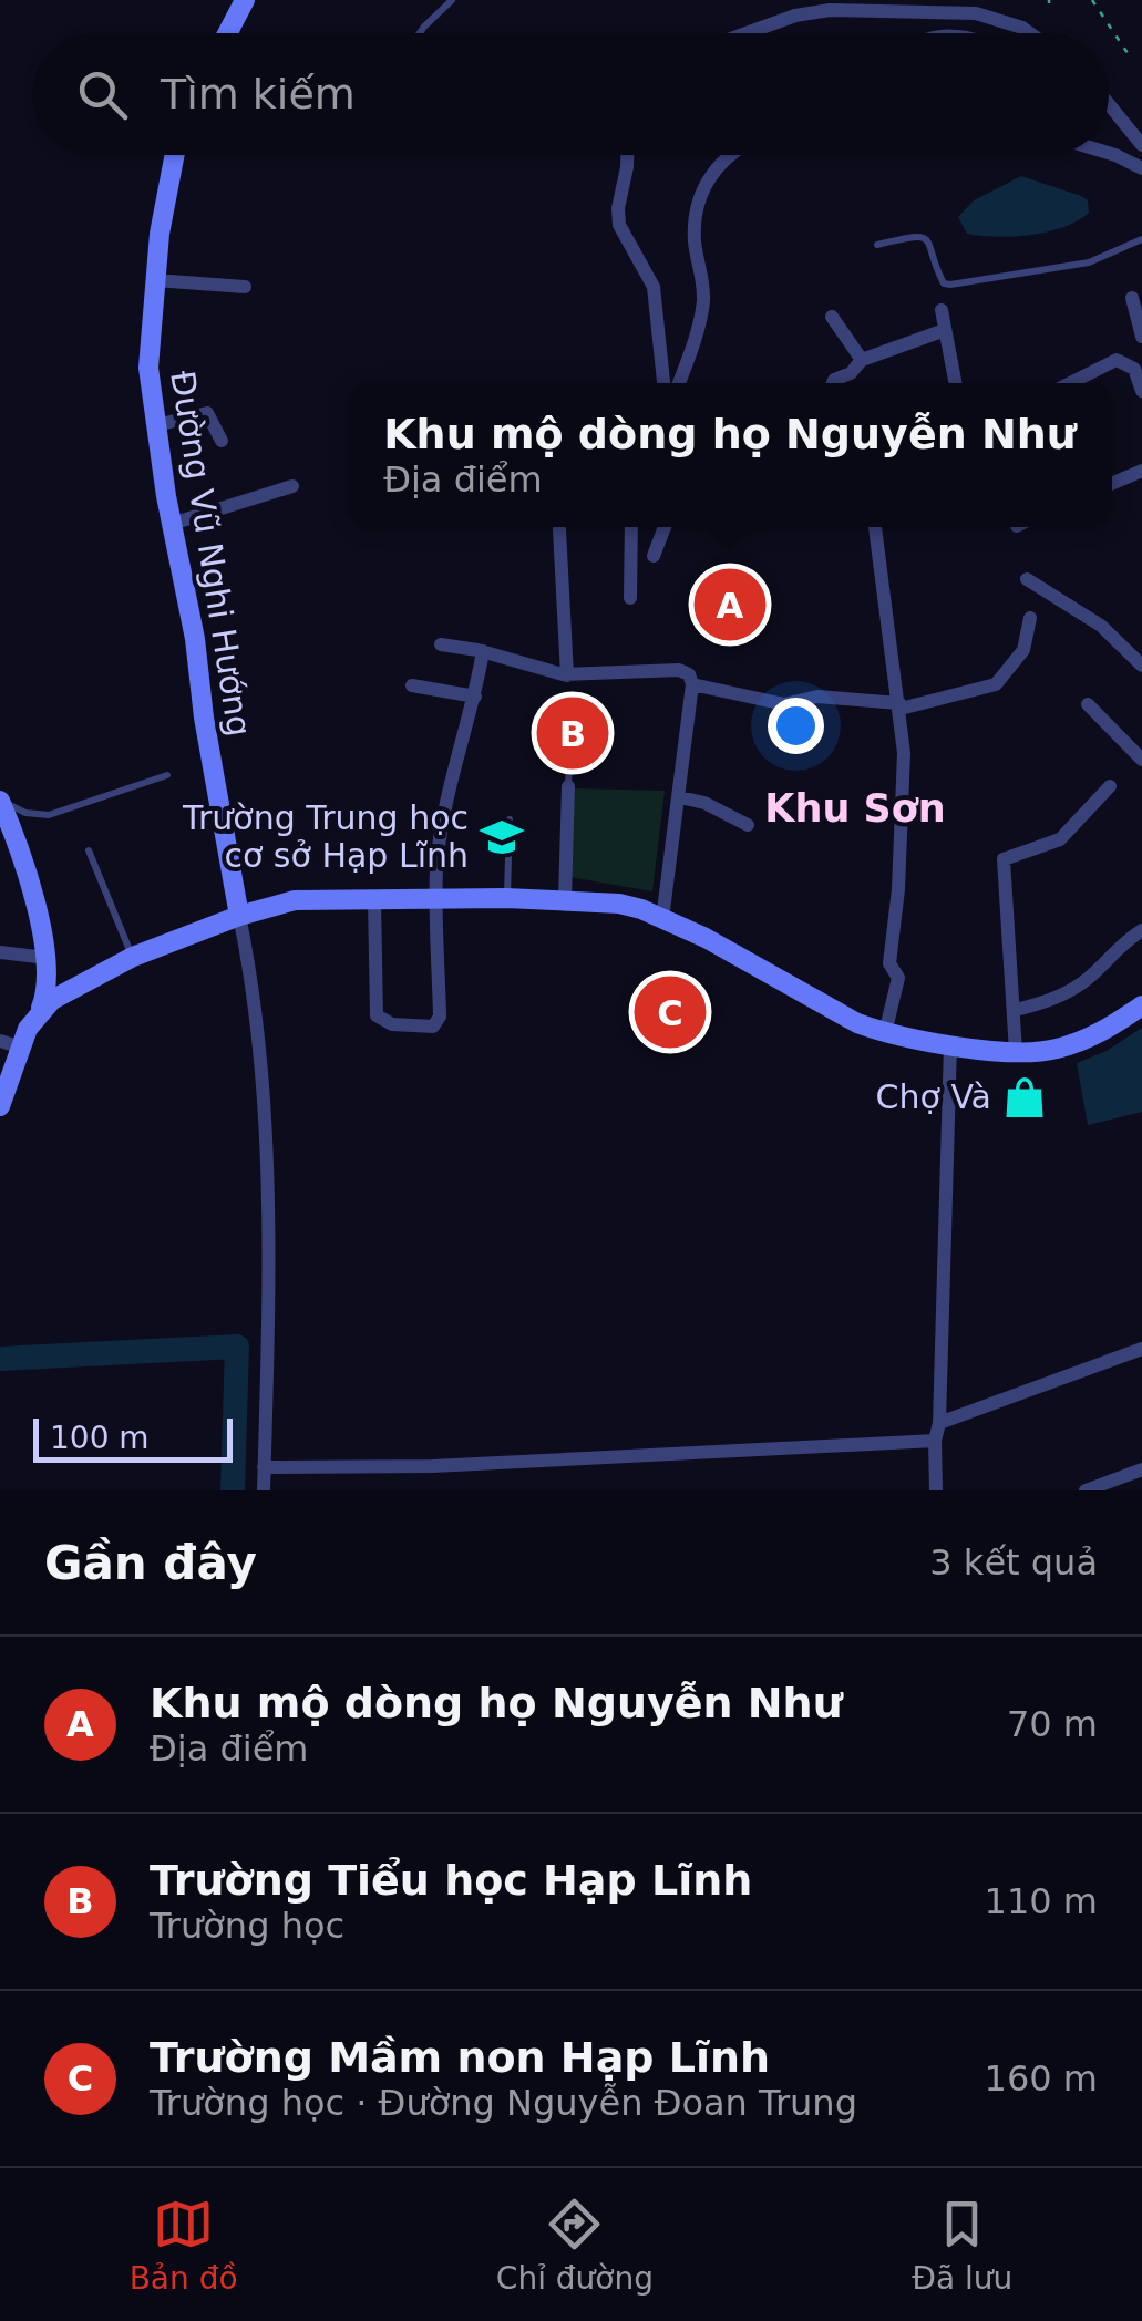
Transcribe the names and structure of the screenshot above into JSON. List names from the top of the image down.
{
  "streets": {
    "street": ["Đường Vũ Nghi Hướng"]
  },
  "districts": ["Khu Sơn"],
  "places": {
    "school or university": ["Trường Trung học cơ sở Hạp Lĩnh"],
    "shop": ["Chợ Và"]
  },
  "scale_bar": "100 m",
  "page": {
    "search": "Tìm kiếm",
    "popup": ["Khu mộ dòng họ Nguyễn Như", "Địa điểm"],
    "pins": ["A", "B", "C"],
    "scale": "100 m",
    "heading": ["Gần đây", "3 kết quả"],
    "list": [
      {
        "mark": "A",
        "name": "Khu mộ dòng họ Nguyễn Như",
        "note": "Địa điểm",
        "value": "70 m"
      },
      {
        "mark": "B",
        "name": "Trường Tiểu học Hạp Lĩnh",
        "note": "Trường học",
        "value": "110 m"
      },
      {
        "mark": "C",
        "name": "Trường Mầm non Hạp Lĩnh",
        "note": "Trường học · Đường Nguyễn Đoan Trung",
        "value": "160 m"
      }
    ],
    "nav": ["Bản đồ", "Chỉ đường", "Đã lưu"]
  }
}
